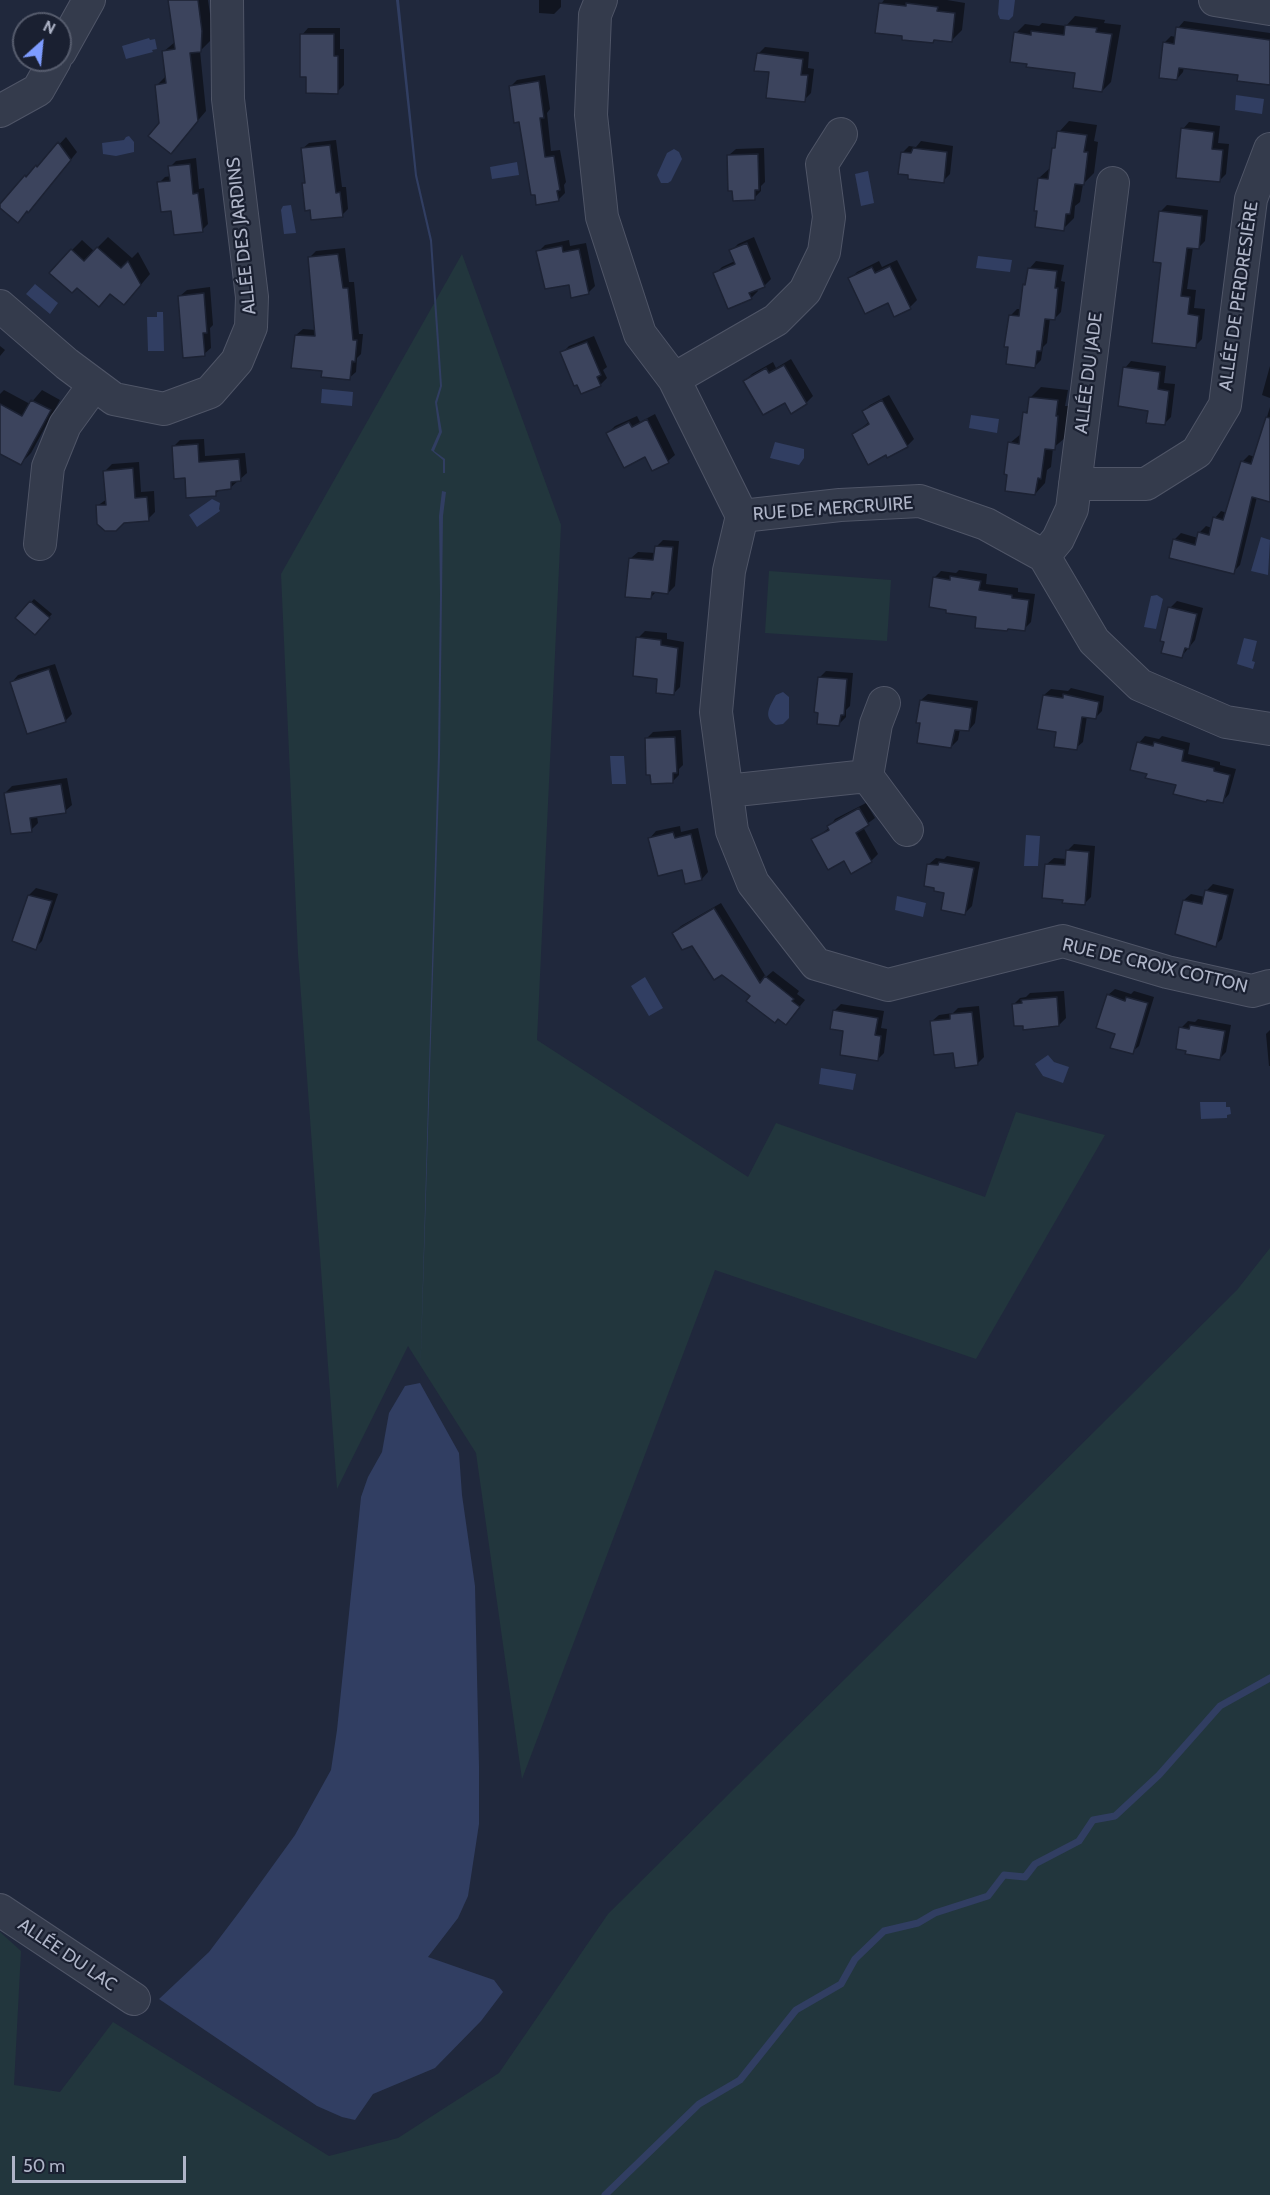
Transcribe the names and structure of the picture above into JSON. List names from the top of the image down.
{
  "streets": {
    "street": [
      "ALLÉE DES JARDINS",
      "ALLÉE DE PERDRESIÈRE",
      "ALLÉE DU JADE",
      "RUE DE MERCRUIRE",
      "RUE DE CROIX COTTON",
      "ALLÉE DU LAC"
    ]
  },
  "crossings": [
    ["ALLÉE DE PERDRESIÈRE", "ALLÉE DU JADE"],
    ["ALLÉE DU JADE", "RUE DE MERCRUIRE"],
    ["RUE DE MERCRUIRE", "RUE DE CROIX COTTON"]
  ],
  "scale_bar": "50 m",
  "north": "top right"
}
